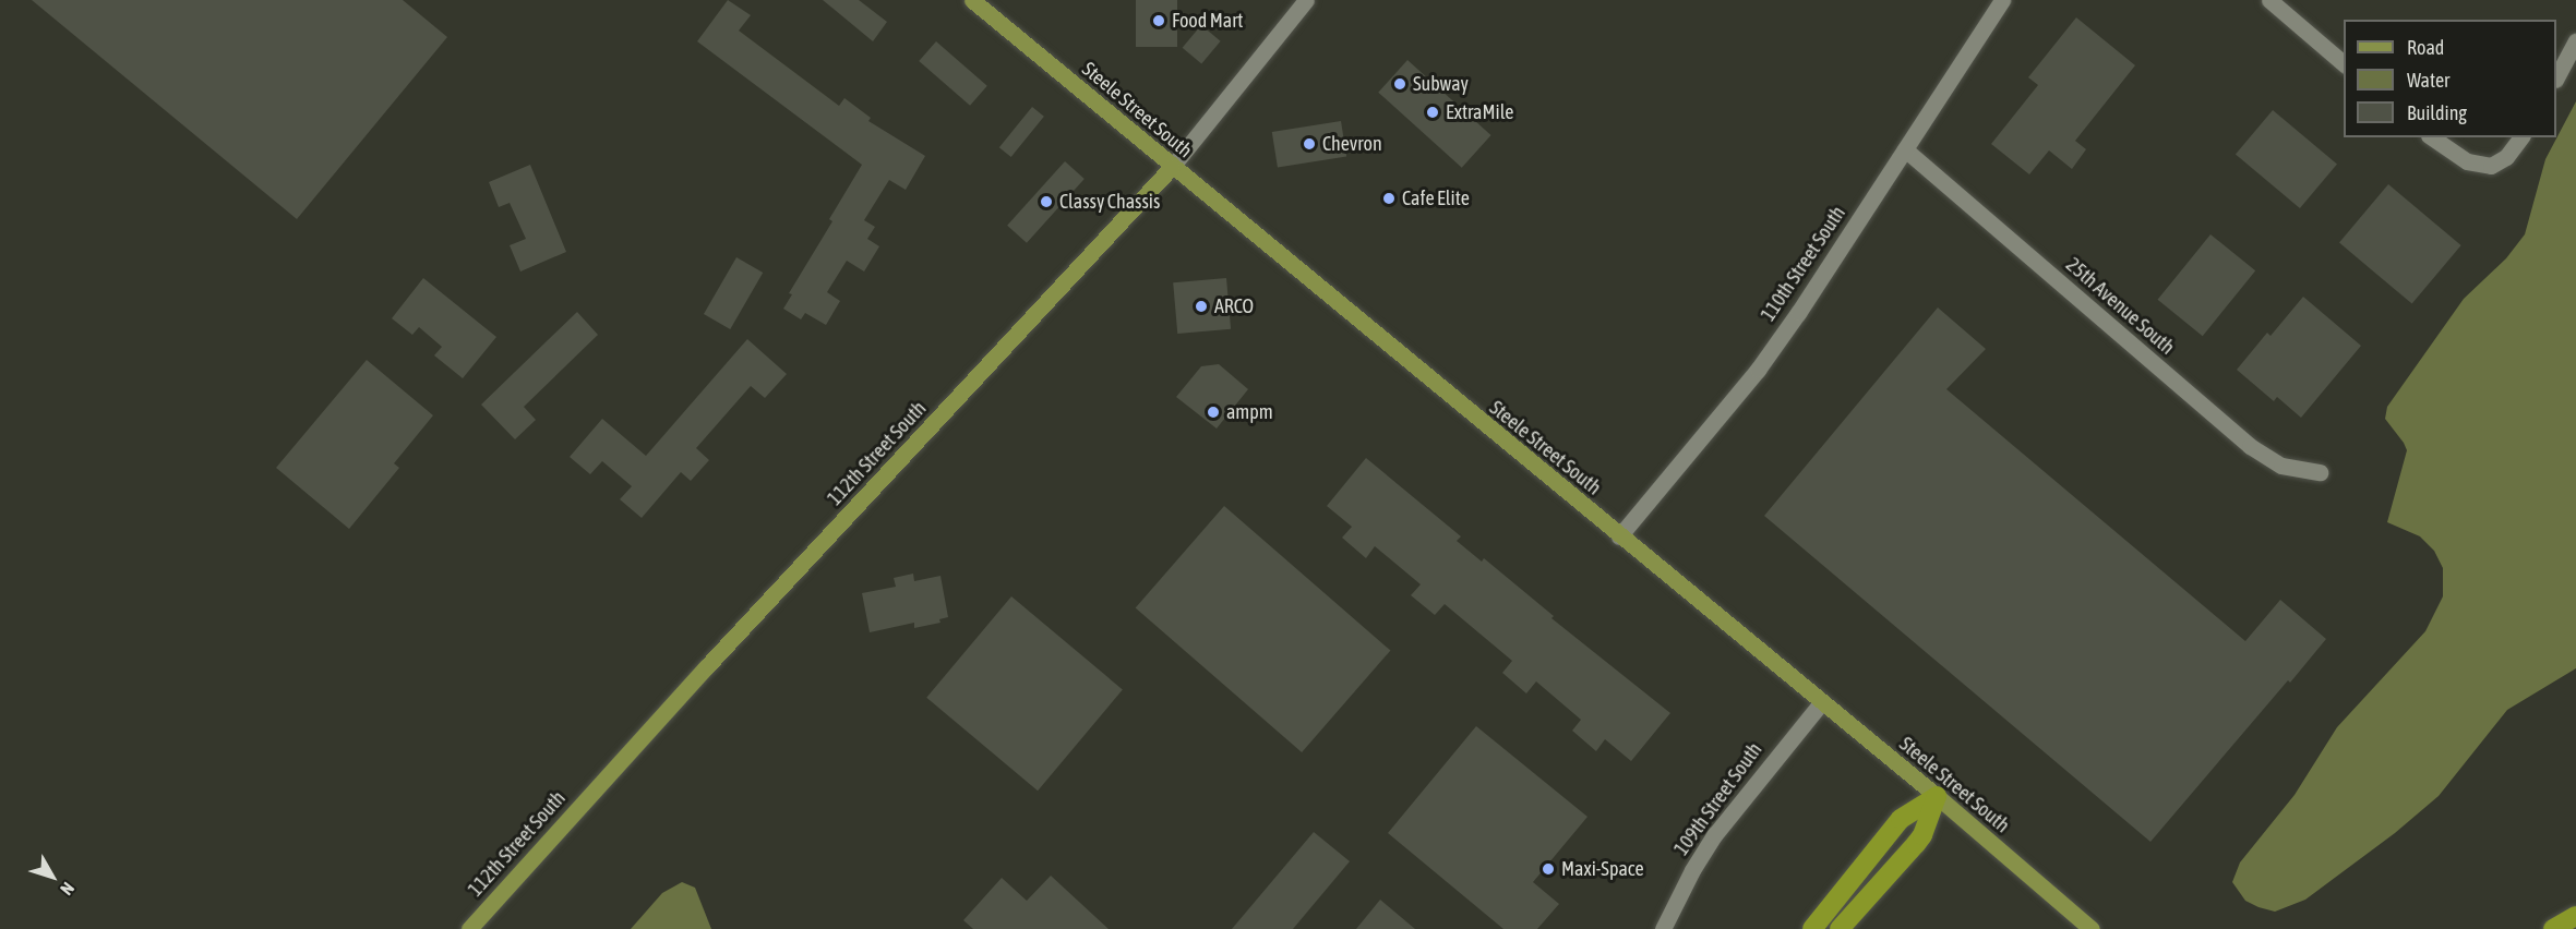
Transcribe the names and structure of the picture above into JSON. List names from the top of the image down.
{
  "streets": {
    "main road": ["Steele Street South", "112th Street South"],
    "street": ["110th Street South", "25th Avenue South", "109th Street South"]
  },
  "crossings": [
    ["Steele Street South", "110th Street South"],
    ["Steele Street South", "112th Street South"],
    ["Steele Street South", "109th Street South"],
    ["110th Street South", "25th Avenue South"]
  ],
  "places": [
    "Food Mart",
    "Subway",
    "ExtraMile",
    "Chevron",
    "Cafe Elite",
    "Classy Chassis",
    "ARCO",
    "ampm",
    "Maxi-Space"
  ],
  "legend": ["Road", "Water", "Building"],
  "north": "bottom right"
}
